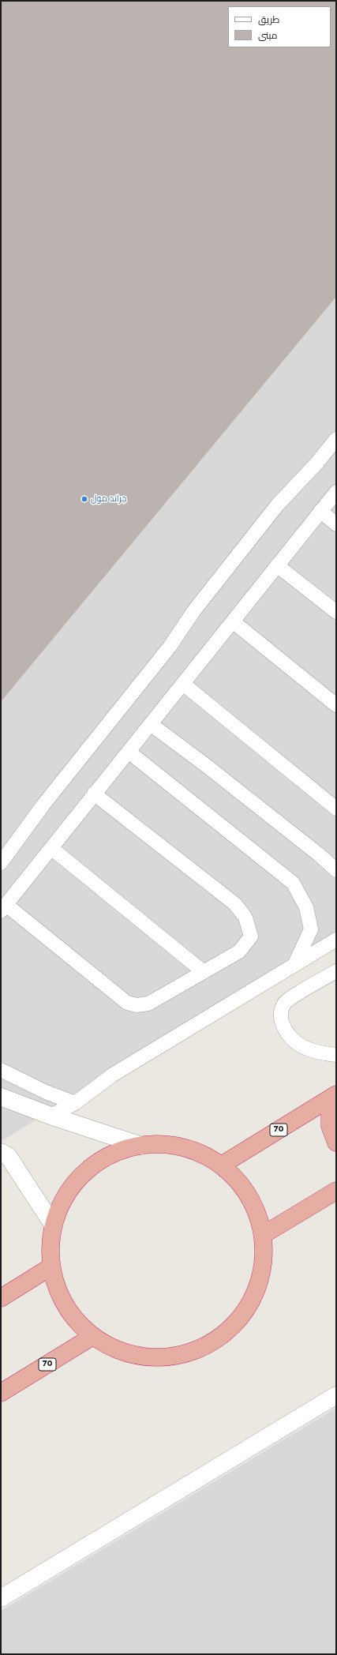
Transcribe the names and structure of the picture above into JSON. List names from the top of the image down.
{
  "streets": {
    "highway": ["70"]
  },
  "places": ["جراند مول"],
  "legend": ["طريق", "مبنى"]
}
